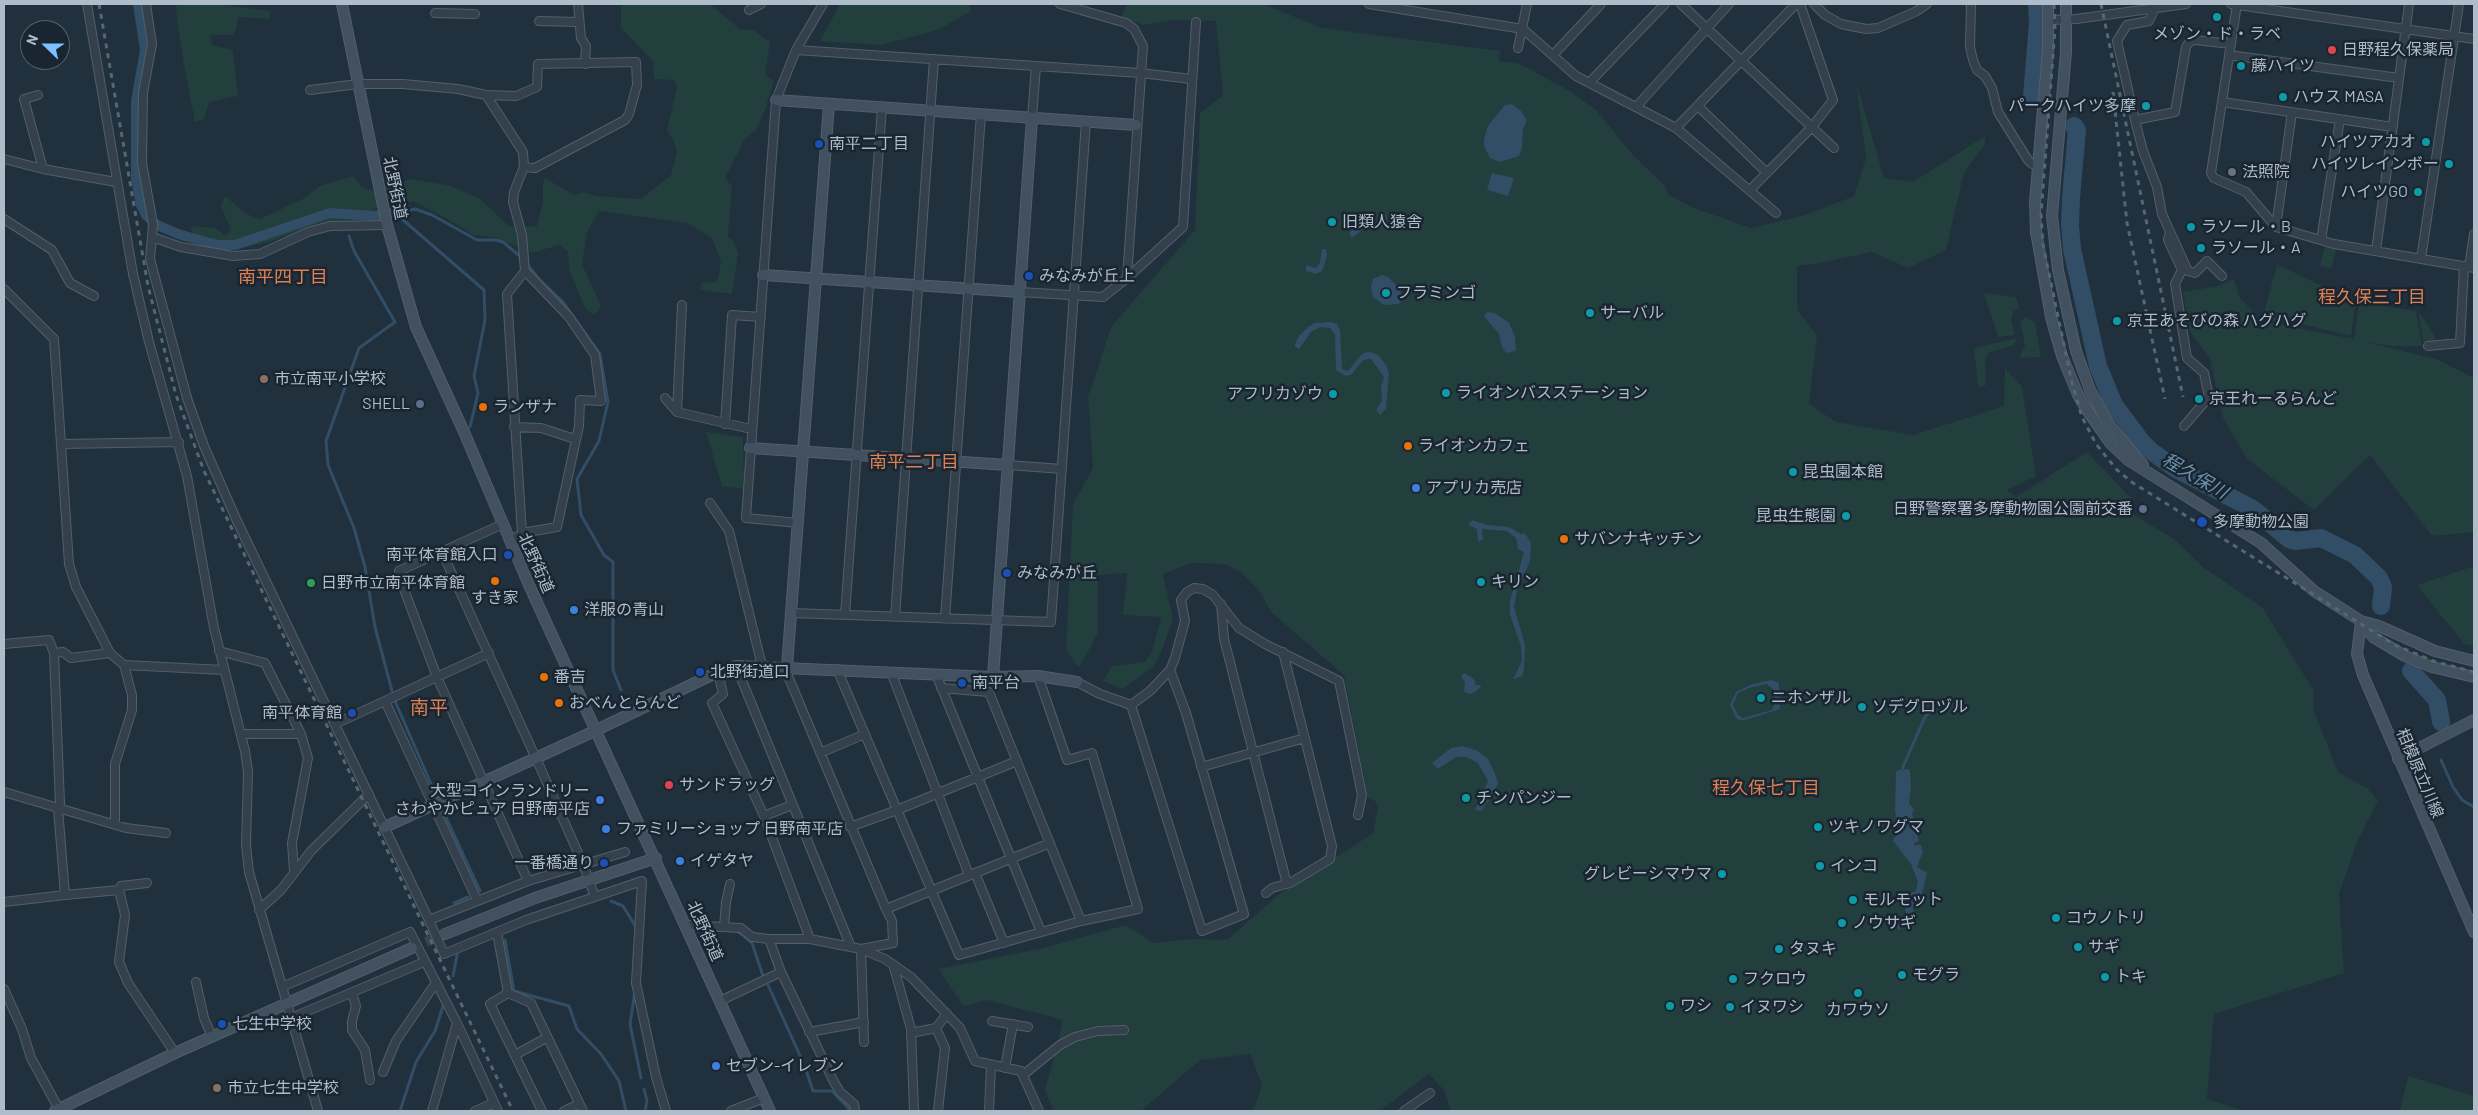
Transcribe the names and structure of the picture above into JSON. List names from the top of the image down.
{
  "streets": {
    "street": ["北野街道", "相模原立川線"]
  },
  "districts": [
    "南平四丁目",
    "程久保三丁目",
    "南平二丁目",
    "南平",
    "程久保七丁目"
  ],
  "water": ["程久保川"],
  "places": [
    "メゾン・ド・ラベ",
    "日野程久保薬局",
    "藤ハイツ",
    "ハウス MASA",
    "パークハイツ多摩",
    "ハイツアカオ",
    "南平二丁目",
    "ハイツレインボー",
    "法照院",
    "ハイツGO",
    "旧類人猿舎",
    "ラソール・B",
    "ラソール・A",
    "みなみが丘上",
    "フラミンゴ",
    "サーバル",
    "京王あそびの森 ハグハグ",
    "市立南平小学校",
    "ライオンバスステーション",
    "アフリカゾウ",
    "京王れーるらんど",
    "SHELL",
    "ランザナ",
    "ライオンカフェ",
    "昆虫園本館",
    "アプリカ売店",
    "日野警察署多摩動物園公園前交番",
    "昆虫生態園",
    "多摩動物公園",
    "サバンナキッチン",
    "南平体育館入口",
    "みなみが丘",
    "すき家",
    "キリン",
    "日野市立南平体育館",
    "洋服の青山",
    "北野街道口",
    "番吉",
    "南平台",
    "ニホンザル",
    "おべんとらんど",
    "ソデグロヅル",
    "南平体育館",
    "サンドラッグ",
    "チンパンジー",
    "大型コインランドリー さわやかピュア 日野南平店",
    "ツキノワグマ",
    "ファミリーショップ 日野南平店",
    "イゲタヤ",
    "一番橋通り",
    "インコ",
    "グレビーシマウマ",
    "モルモット",
    "コウノトリ",
    "ノウサギ",
    "サギ",
    "タヌキ",
    "モグラ",
    "トキ",
    "フクロウ",
    "カワウソ",
    "ワシ",
    "イヌワシ",
    "七生中学校",
    "セブン-イレブン",
    "市立七生中学校"
  ],
  "north": "left"
}
